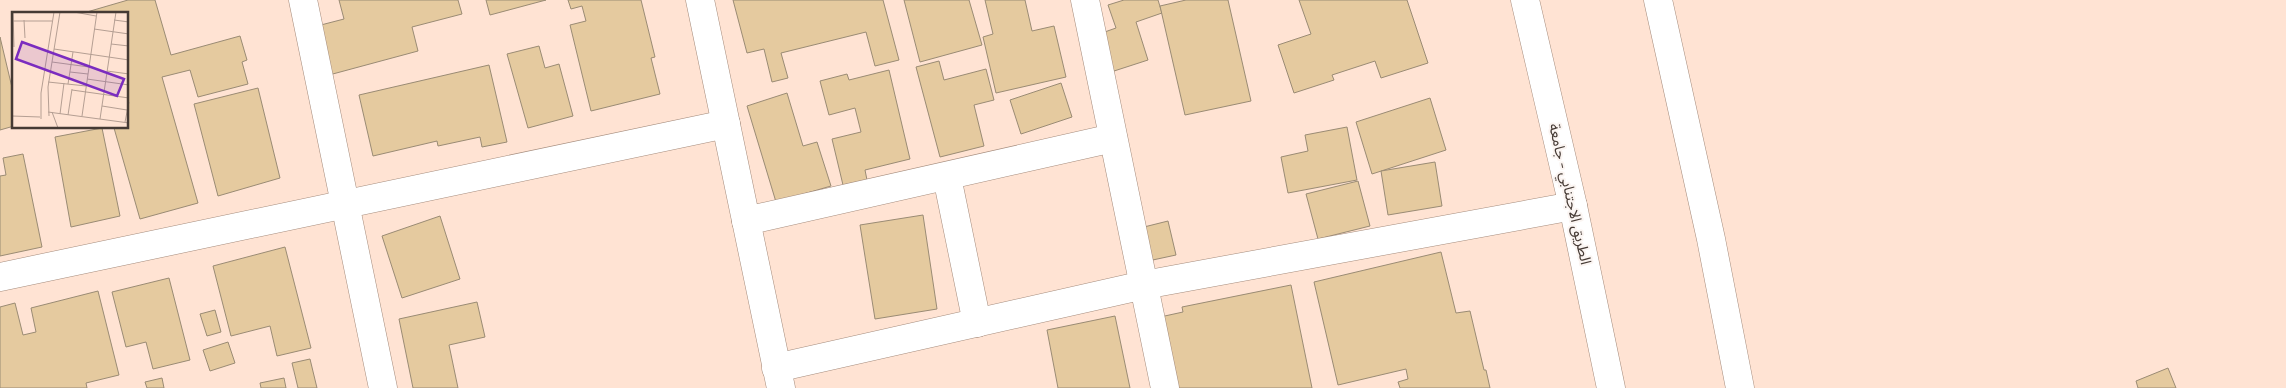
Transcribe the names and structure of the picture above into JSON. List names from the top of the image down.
{
  "streets": {
    "street": ["الطريق الاجتنابي - جامعة"]
  }
}
